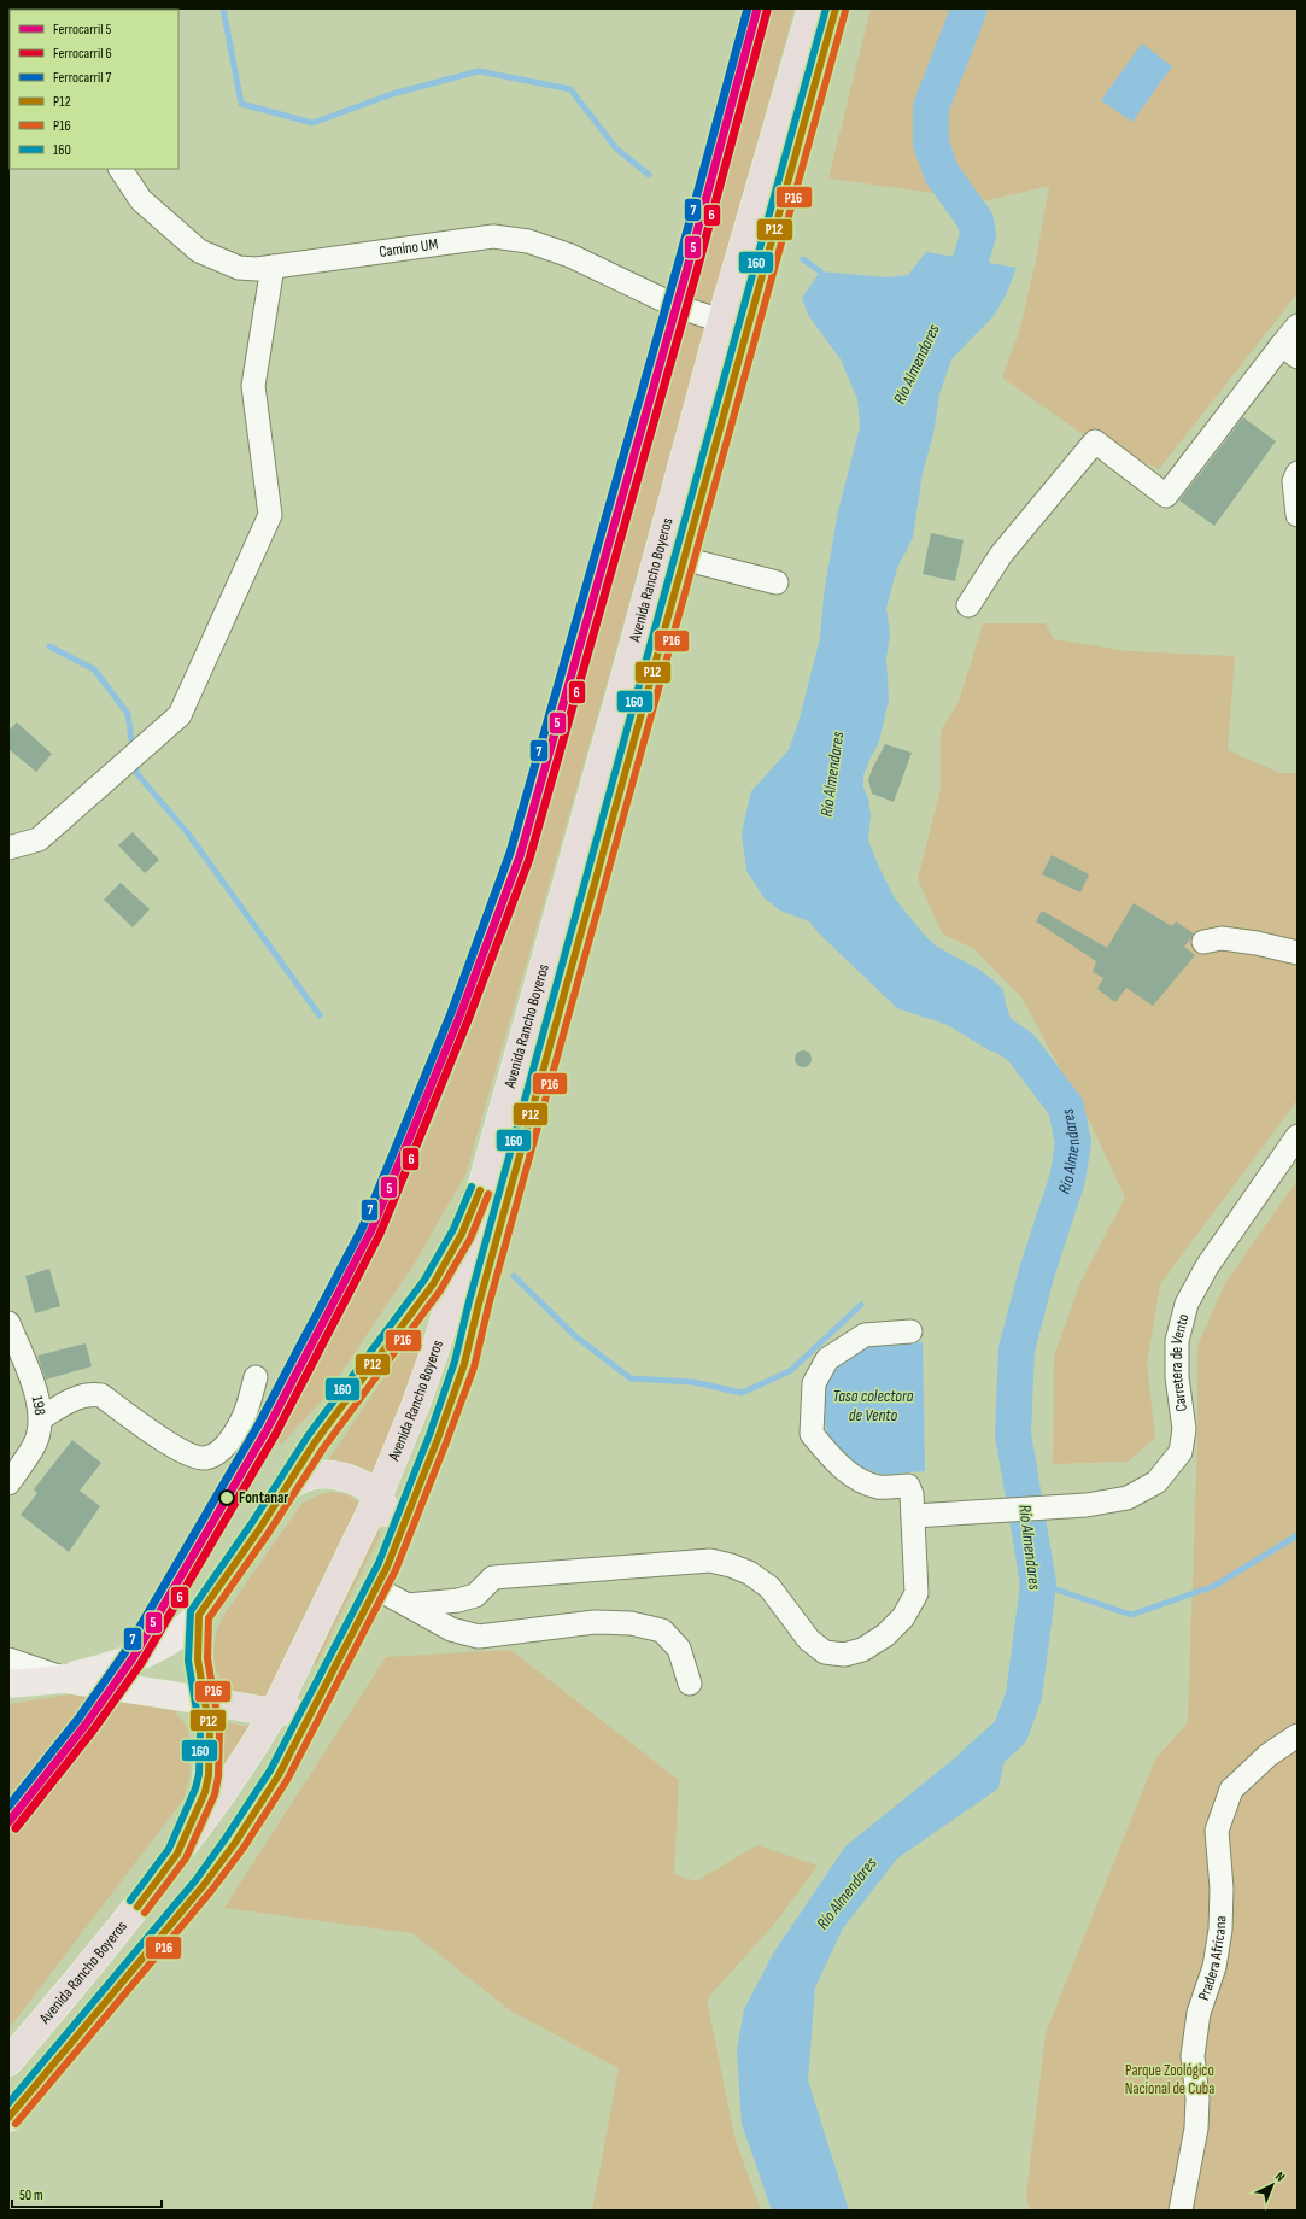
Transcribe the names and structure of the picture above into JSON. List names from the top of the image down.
{
  "streets": {
    "highway": ["Avenida Rancho Boyeros"],
    "street": [
      "Camino UM",
      "Carretera de Vento",
      "198",
      "Pradera Africana"
    ]
  },
  "crossings": [
    ["Camino UM", "Avenida Rancho Boyeros"]
  ],
  "water": ["Río Almendares", "Tasa colectora de Vento"],
  "parks": ["Parque Zoológico Nacional de Cuba"],
  "places": ["Fontanar"],
  "lines": [
    "rail line 5",
    "rail line 7",
    "transit line P12",
    "transit line 160",
    "rail line 6",
    "transit line P16"
  ],
  "legend": [
    "Ferrocarril 5",
    "Ferrocarril 6",
    "Ferrocarril 7",
    "P12",
    "P16",
    "160"
  ],
  "scale_bar": "50 m",
  "north": "top right"
}
